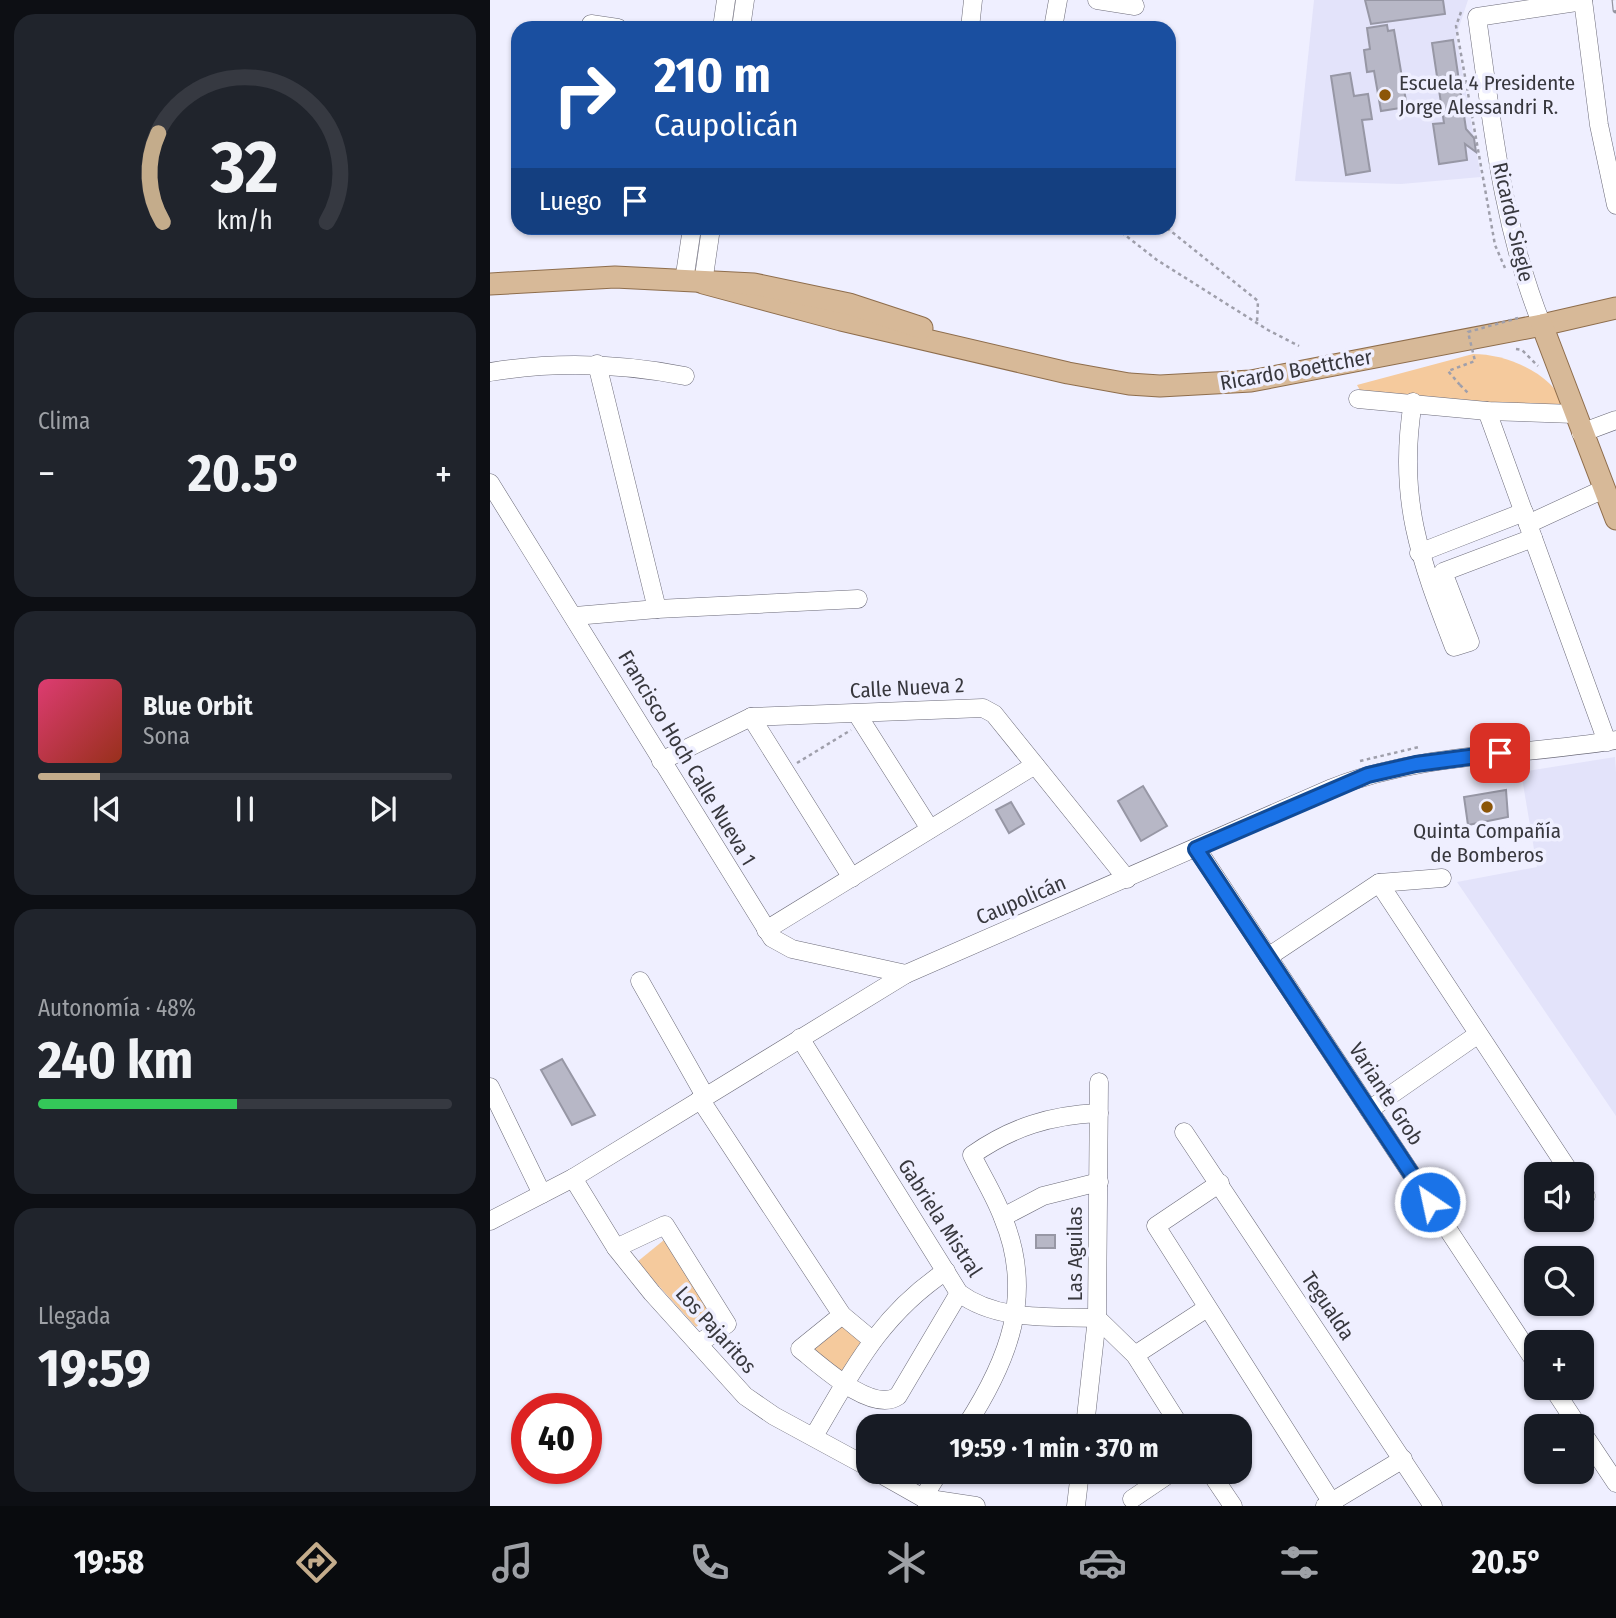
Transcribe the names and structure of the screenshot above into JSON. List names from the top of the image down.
{
  "streets": {
    "main road": ["Ricardo Siegle", "Ricardo Boettcher"],
    "street": [
      "Calle Nueva 2",
      "Francisco Hoch Calle Nueva 1",
      "Caupolicán",
      "Variante Grob",
      "Gabriela Mistral",
      "Las Aguilas",
      "Tegualda",
      "Los Pajaritos"
    ]
  },
  "crossings": [
    ["Ricardo Siegle", "Ricardo Boettcher"],
    ["Calle Nueva 2", "Francisco Hoch Calle Nueva 1"],
    ["Calle Nueva 2", "Caupolicán"],
    ["Francisco Hoch Calle Nueva 1", "Caupolicán"],
    ["Caupolicán", "Variante Grob"],
    ["Caupolicán", "Gabriela Mistral"],
    ["Caupolicán", "Los Pajaritos"],
    ["Gabriela Mistral", "Las Aguilas"]
  ],
  "places": ["Escuela 4 Presidente Jorge Alessandri R.", "Quinta Compañía de Bomberos"],
  "page": {
    "turn": ["210 m", "Caupolicán"],
    "then": "Luego",
    "tile": [
      "Clima",
      ["Autonomía · 48%", "240 km"],
      ["Llegada", "19:59"]
    ],
    "heat": ["−", "20.5°", "+"],
    "song": ["Blue Orbit", "Sona"],
    "map_buttons": ["+", "−"],
    "limit": "40",
    "trip": "19:59 · 1 min · 370 m",
    "tabs": ["19:58", "20.5°"],
    "gauge": ["32", "km/h"]
  }
}
